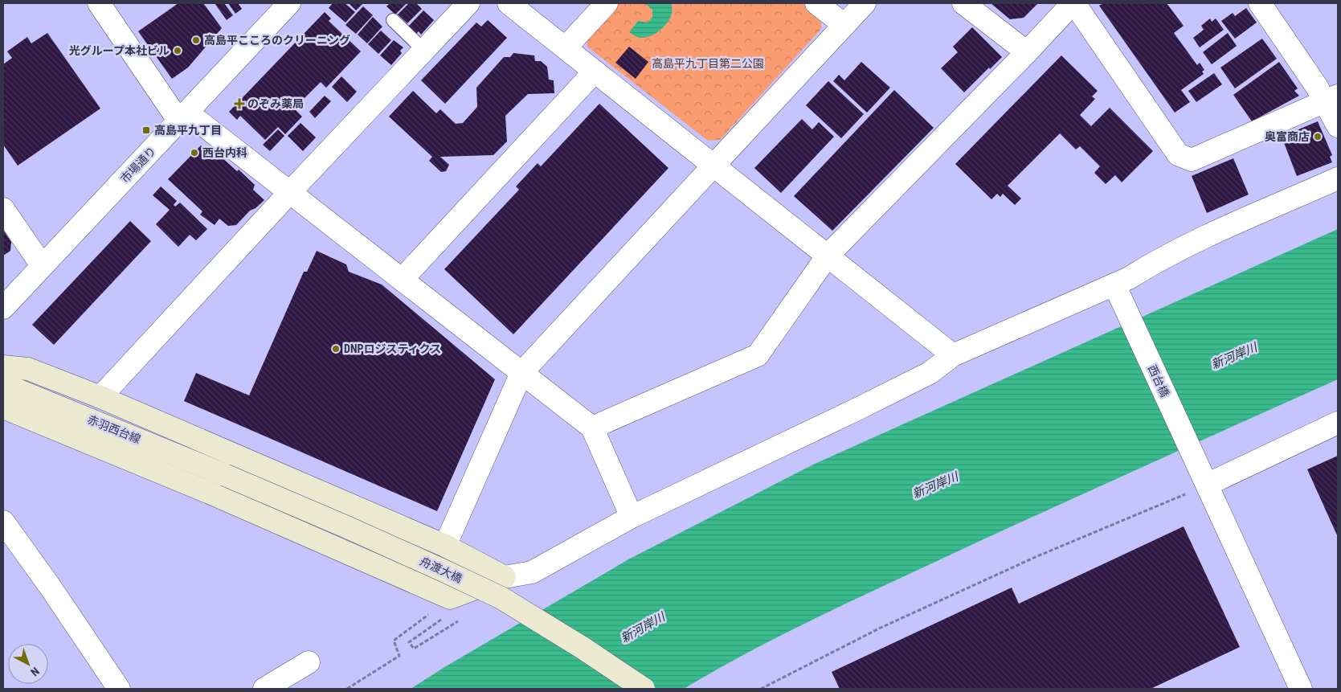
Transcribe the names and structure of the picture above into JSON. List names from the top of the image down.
{
  "streets": {
    "main road": ["赤羽西台線", "舟渡大橋"],
    "street": ["市場通り", "西台橋"]
  },
  "crossings": [
    ["赤羽西台線", "舟渡大橋"]
  ],
  "water": ["新河岸川"],
  "parks": ["高島平九丁目第二公園"],
  "places": {
    "other": [
      "高島平こころのクリーニング",
      "光グループ本社ビル",
      "奥富商店",
      "西台内科",
      "DNPロジスティクス"
    ],
    "health": ["のぞみ薬局"],
    "transit": ["高島平九丁目"]
  },
  "north": "bottom right"
}
